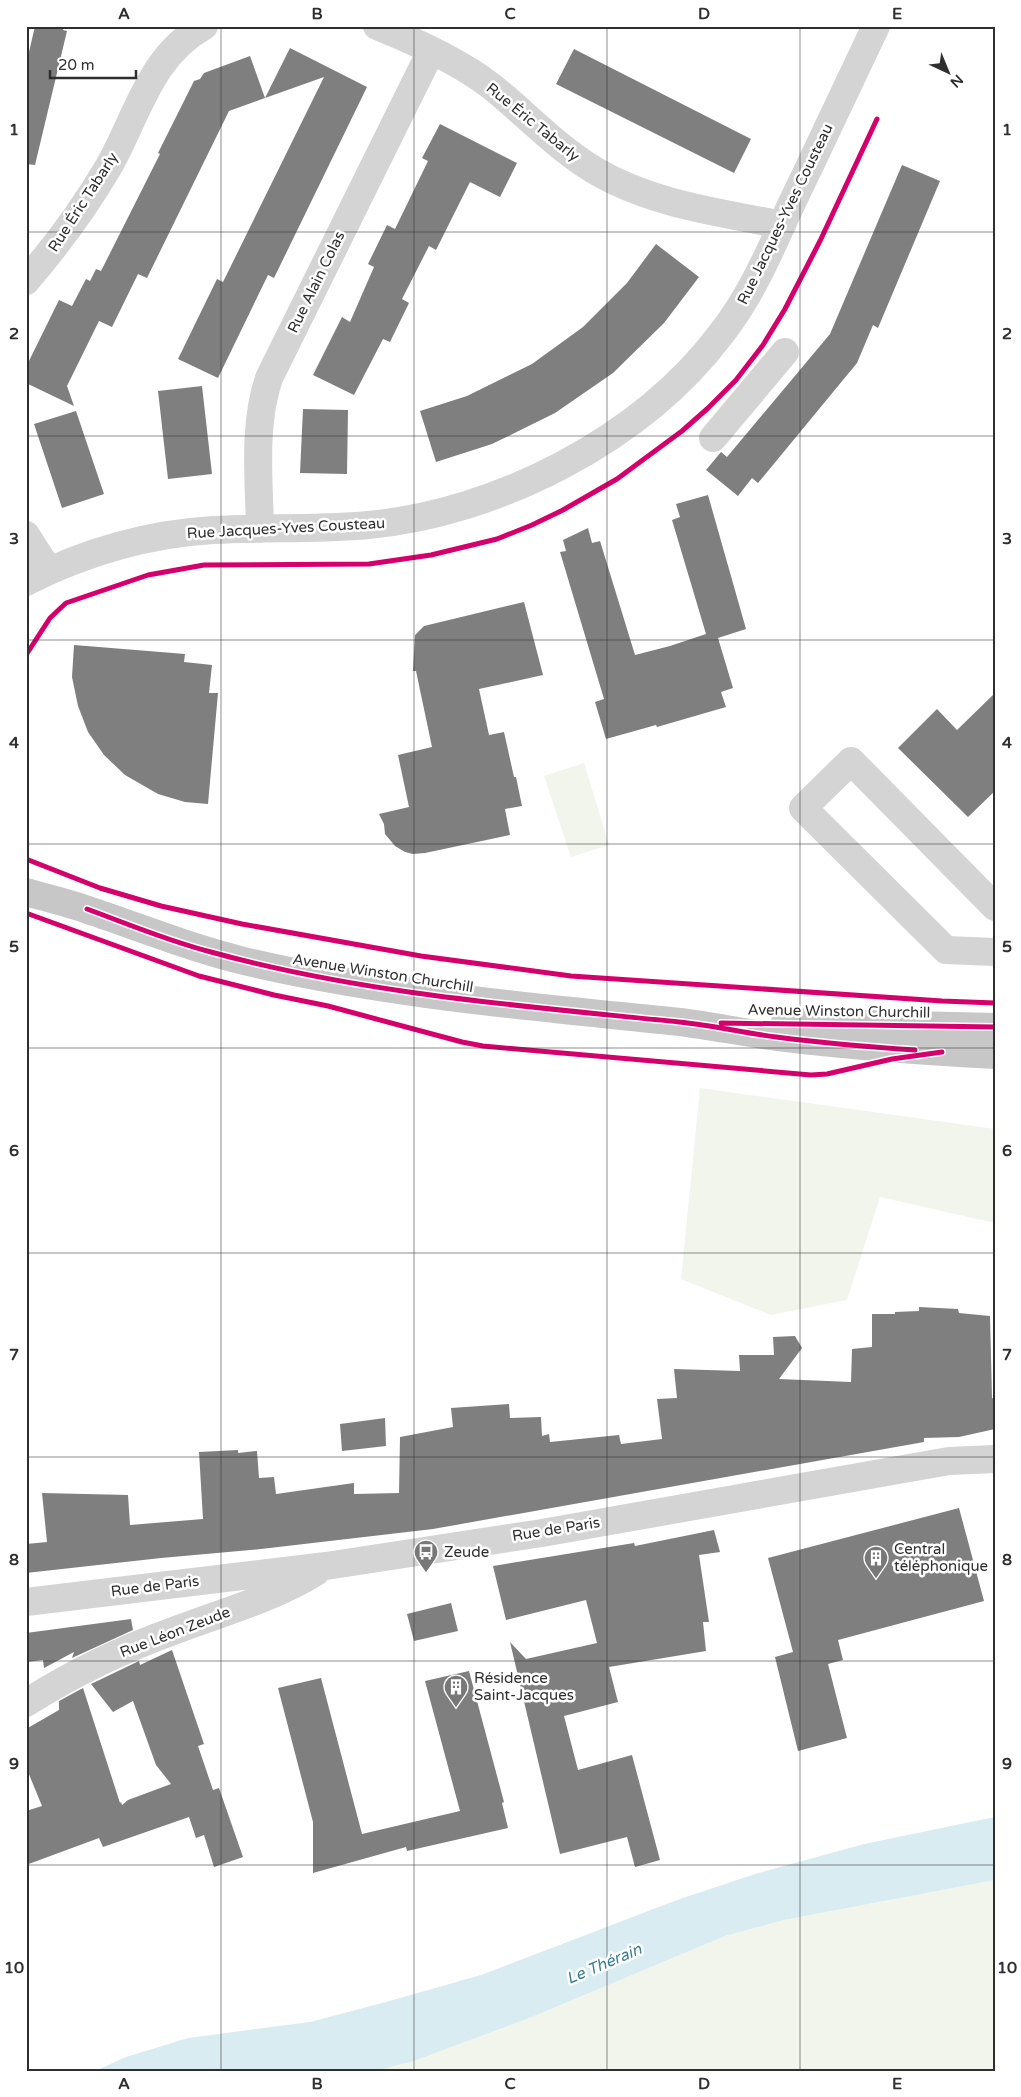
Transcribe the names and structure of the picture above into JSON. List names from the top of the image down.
{
  "streets": {
    "main road": ["Avenue Winston Churchill"],
    "street": [
      "Rue Éric Tabarly",
      "Rue Jacques-Yves Cousteau",
      "Rue Alain Colas",
      "Rue de Paris",
      "Rue Léon Zeude"
    ]
  },
  "crossings": [
    ["Rue Éric Tabarly", "Rue Jacques-Yves Cousteau"],
    ["Rue Éric Tabarly", "Rue Alain Colas"],
    ["Rue Jacques-Yves Cousteau", "Rue Alain Colas"],
    ["Rue de Paris", "Rue Léon Zeude"]
  ],
  "water": ["Le Thérain"],
  "places": {
    "bus stop": ["Zeude"],
    "building": ["Central téléphonique", "Résidence Saint-Jacques"]
  },
  "scale_bar": "20 m",
  "north": "bottom right",
  "grid": {
    "columns": [
      "A",
      "B",
      "C",
      "D",
      "E"
    ],
    "rows": [
      "1",
      "2",
      "3",
      "4",
      "5",
      "6",
      "7",
      "8",
      "9",
      "10"
    ]
  }
}
